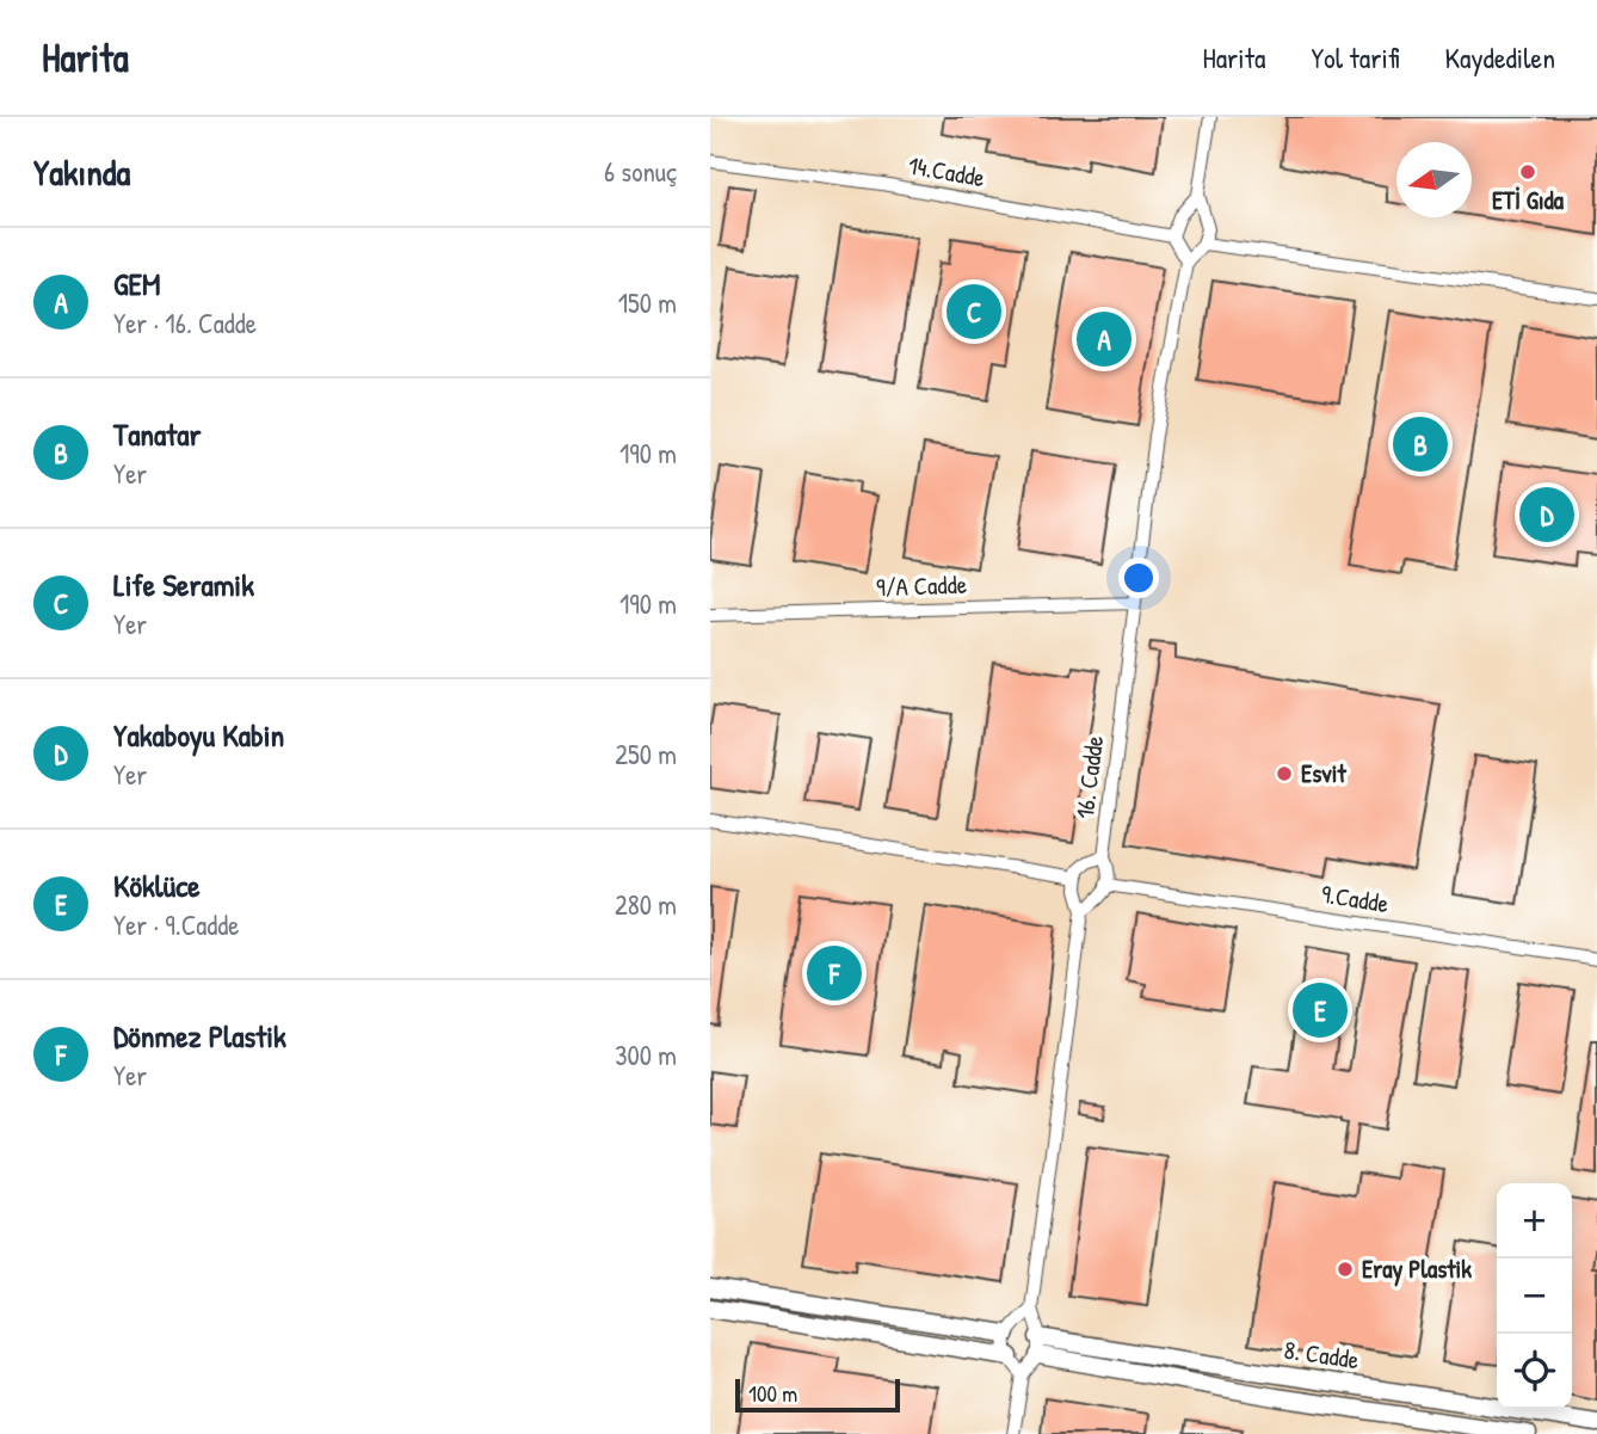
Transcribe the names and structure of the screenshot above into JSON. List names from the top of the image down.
{
  "streets": {
    "street": [
      "14.Cadde",
      "9/A Cadde",
      "16. Cadde",
      "9.Cadde",
      "8. Cadde"
    ]
  },
  "crossings": [
    ["9/A Cadde", "16. Cadde"],
    ["16. Cadde", "9.Cadde"]
  ],
  "places": ["ETİ Gıda", "Esvit", "Eray Plastik"],
  "scale_bar": "100 m",
  "north": "left",
  "page": {
    "header": "Harita",
    "nav": ["Harita", "Yol tarifi", "Kaydedilen"],
    "heading": ["Yakında", "6 sonuç"],
    "list": [
      {
        "mark": "A",
        "name": "GEM",
        "note": "Yer · 16. Cadde",
        "value": "150 m"
      },
      {
        "mark": "B",
        "name": "Tanatar",
        "note": "Yer",
        "value": "190 m"
      },
      {
        "mark": "C",
        "name": "Life Seramik",
        "note": "Yer",
        "value": "190 m"
      },
      {
        "mark": "D",
        "name": "Yakaboyu Kabin",
        "note": "Yer",
        "value": "250 m"
      },
      {
        "mark": "E",
        "name": "Köklüce",
        "note": "Yer · 9.Cadde",
        "value": "280 m"
      },
      {
        "mark": "F",
        "name": "Dönmez Plastik",
        "note": "Yer",
        "value": "300 m"
      }
    ],
    "pins": [
      "C",
      "A",
      "B",
      "D",
      "F",
      "E"
    ],
    "map_buttons": ["+", "−"],
    "scale": "100 m"
  }
}
